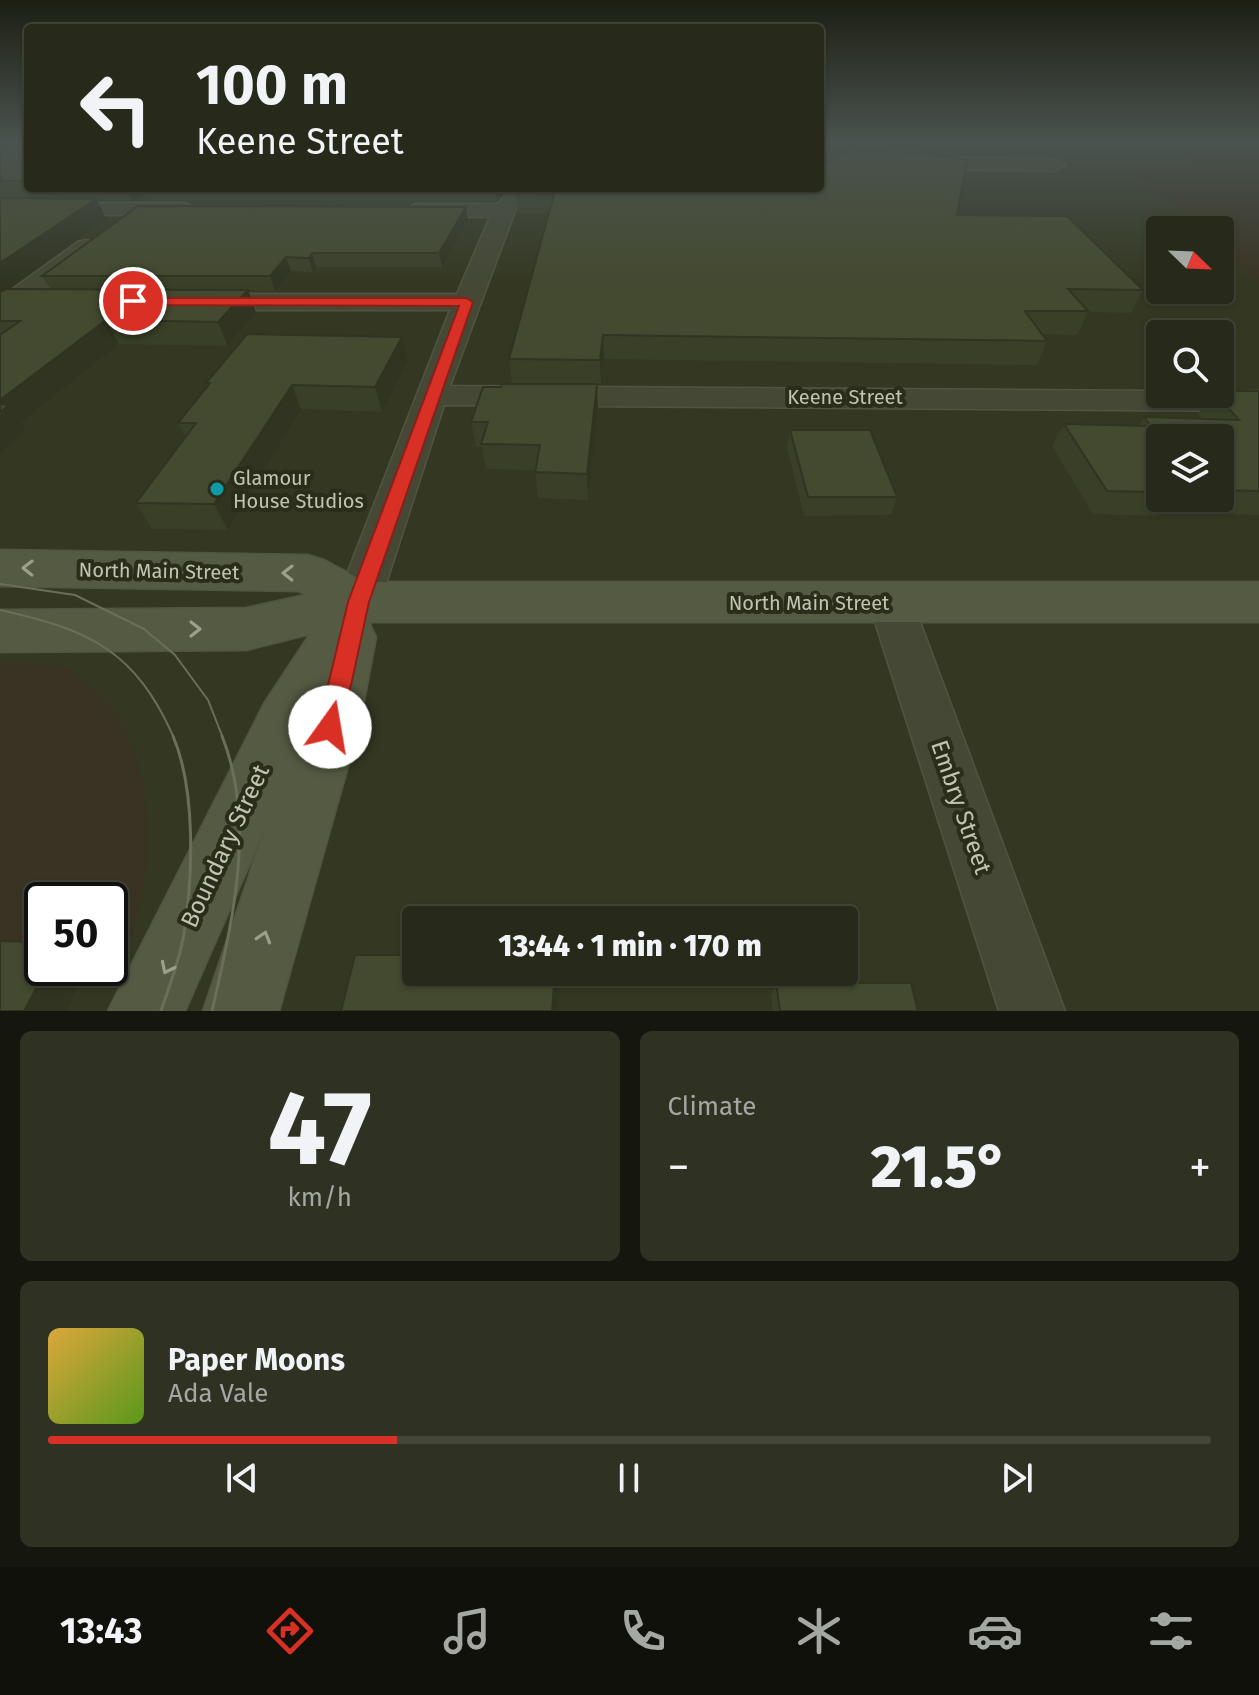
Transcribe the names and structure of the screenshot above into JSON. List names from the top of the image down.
{
  "streets": {
    "main road": ["North Main Street", "Boundary Street"],
    "street": ["Keene Street", "Embry Street"]
  },
  "crossings": [
    ["Keene Street", "Boundary Street"],
    ["North Main Street", "Embry Street"],
    ["North Main Street", "Boundary Street"]
  ],
  "places": ["Glamour House Studios"],
  "north": "bottom right",
  "page": {
    "turn": ["100 m", "Keene Street"],
    "limit": "50",
    "trip": "13:44 · 1 min · 170 m",
    "tile": [
      ["47", "km/h"],
      "Climate"
    ],
    "heat": ["−", "21.5°", "+"],
    "song": ["Paper Moons", "Ada Vale"],
    "tabs": "13:43"
  }
}
